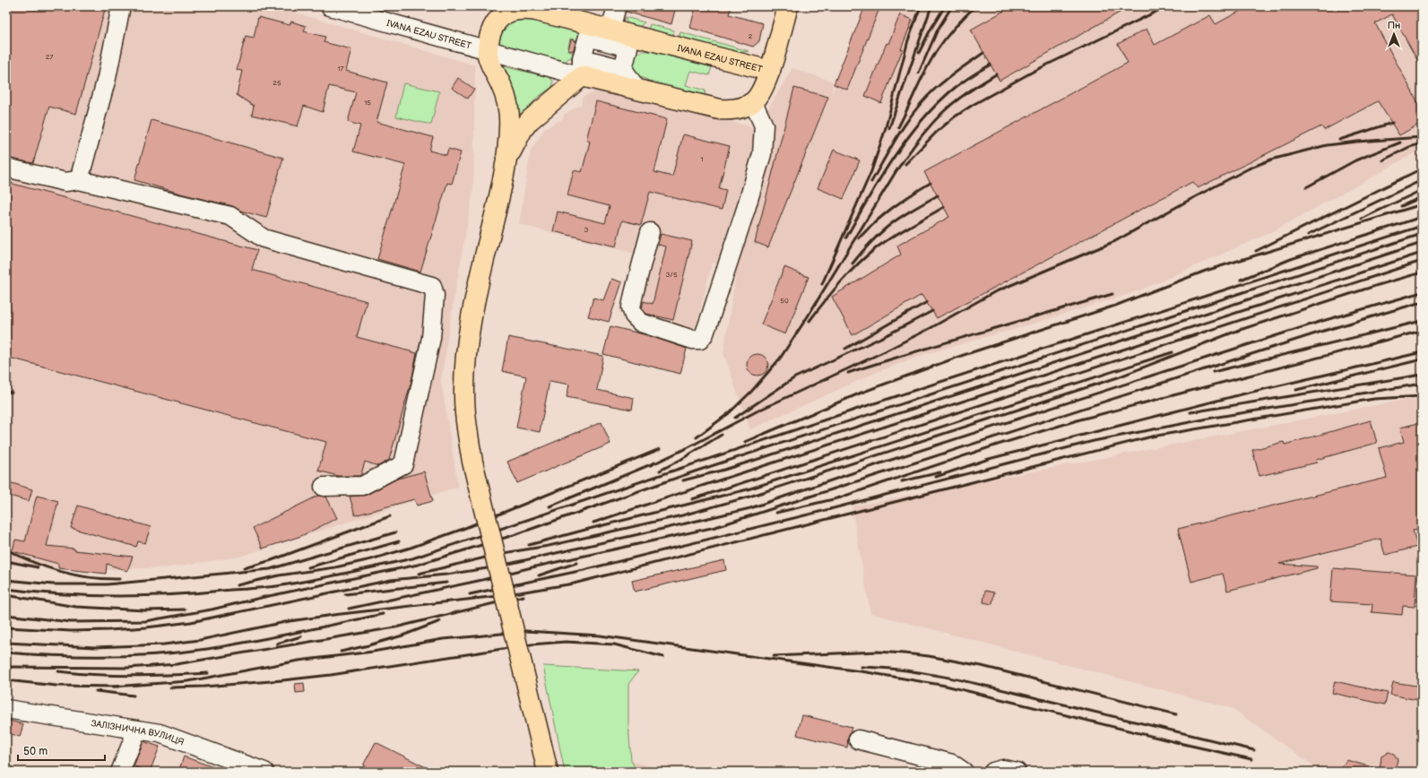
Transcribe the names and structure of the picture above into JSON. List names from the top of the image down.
{
  "streets": {
    "main road": ["IVANA EZAU STREET"],
    "street": ["ЗАЛІЗНИЧНА ВУЛИЦЯ"]
  },
  "house_numbers": [
    "2",
    "27",
    "17",
    "25",
    "15",
    "1",
    "3",
    "3/5",
    "50"
  ],
  "scale_bar": "50 m",
  "north": "top"
}
